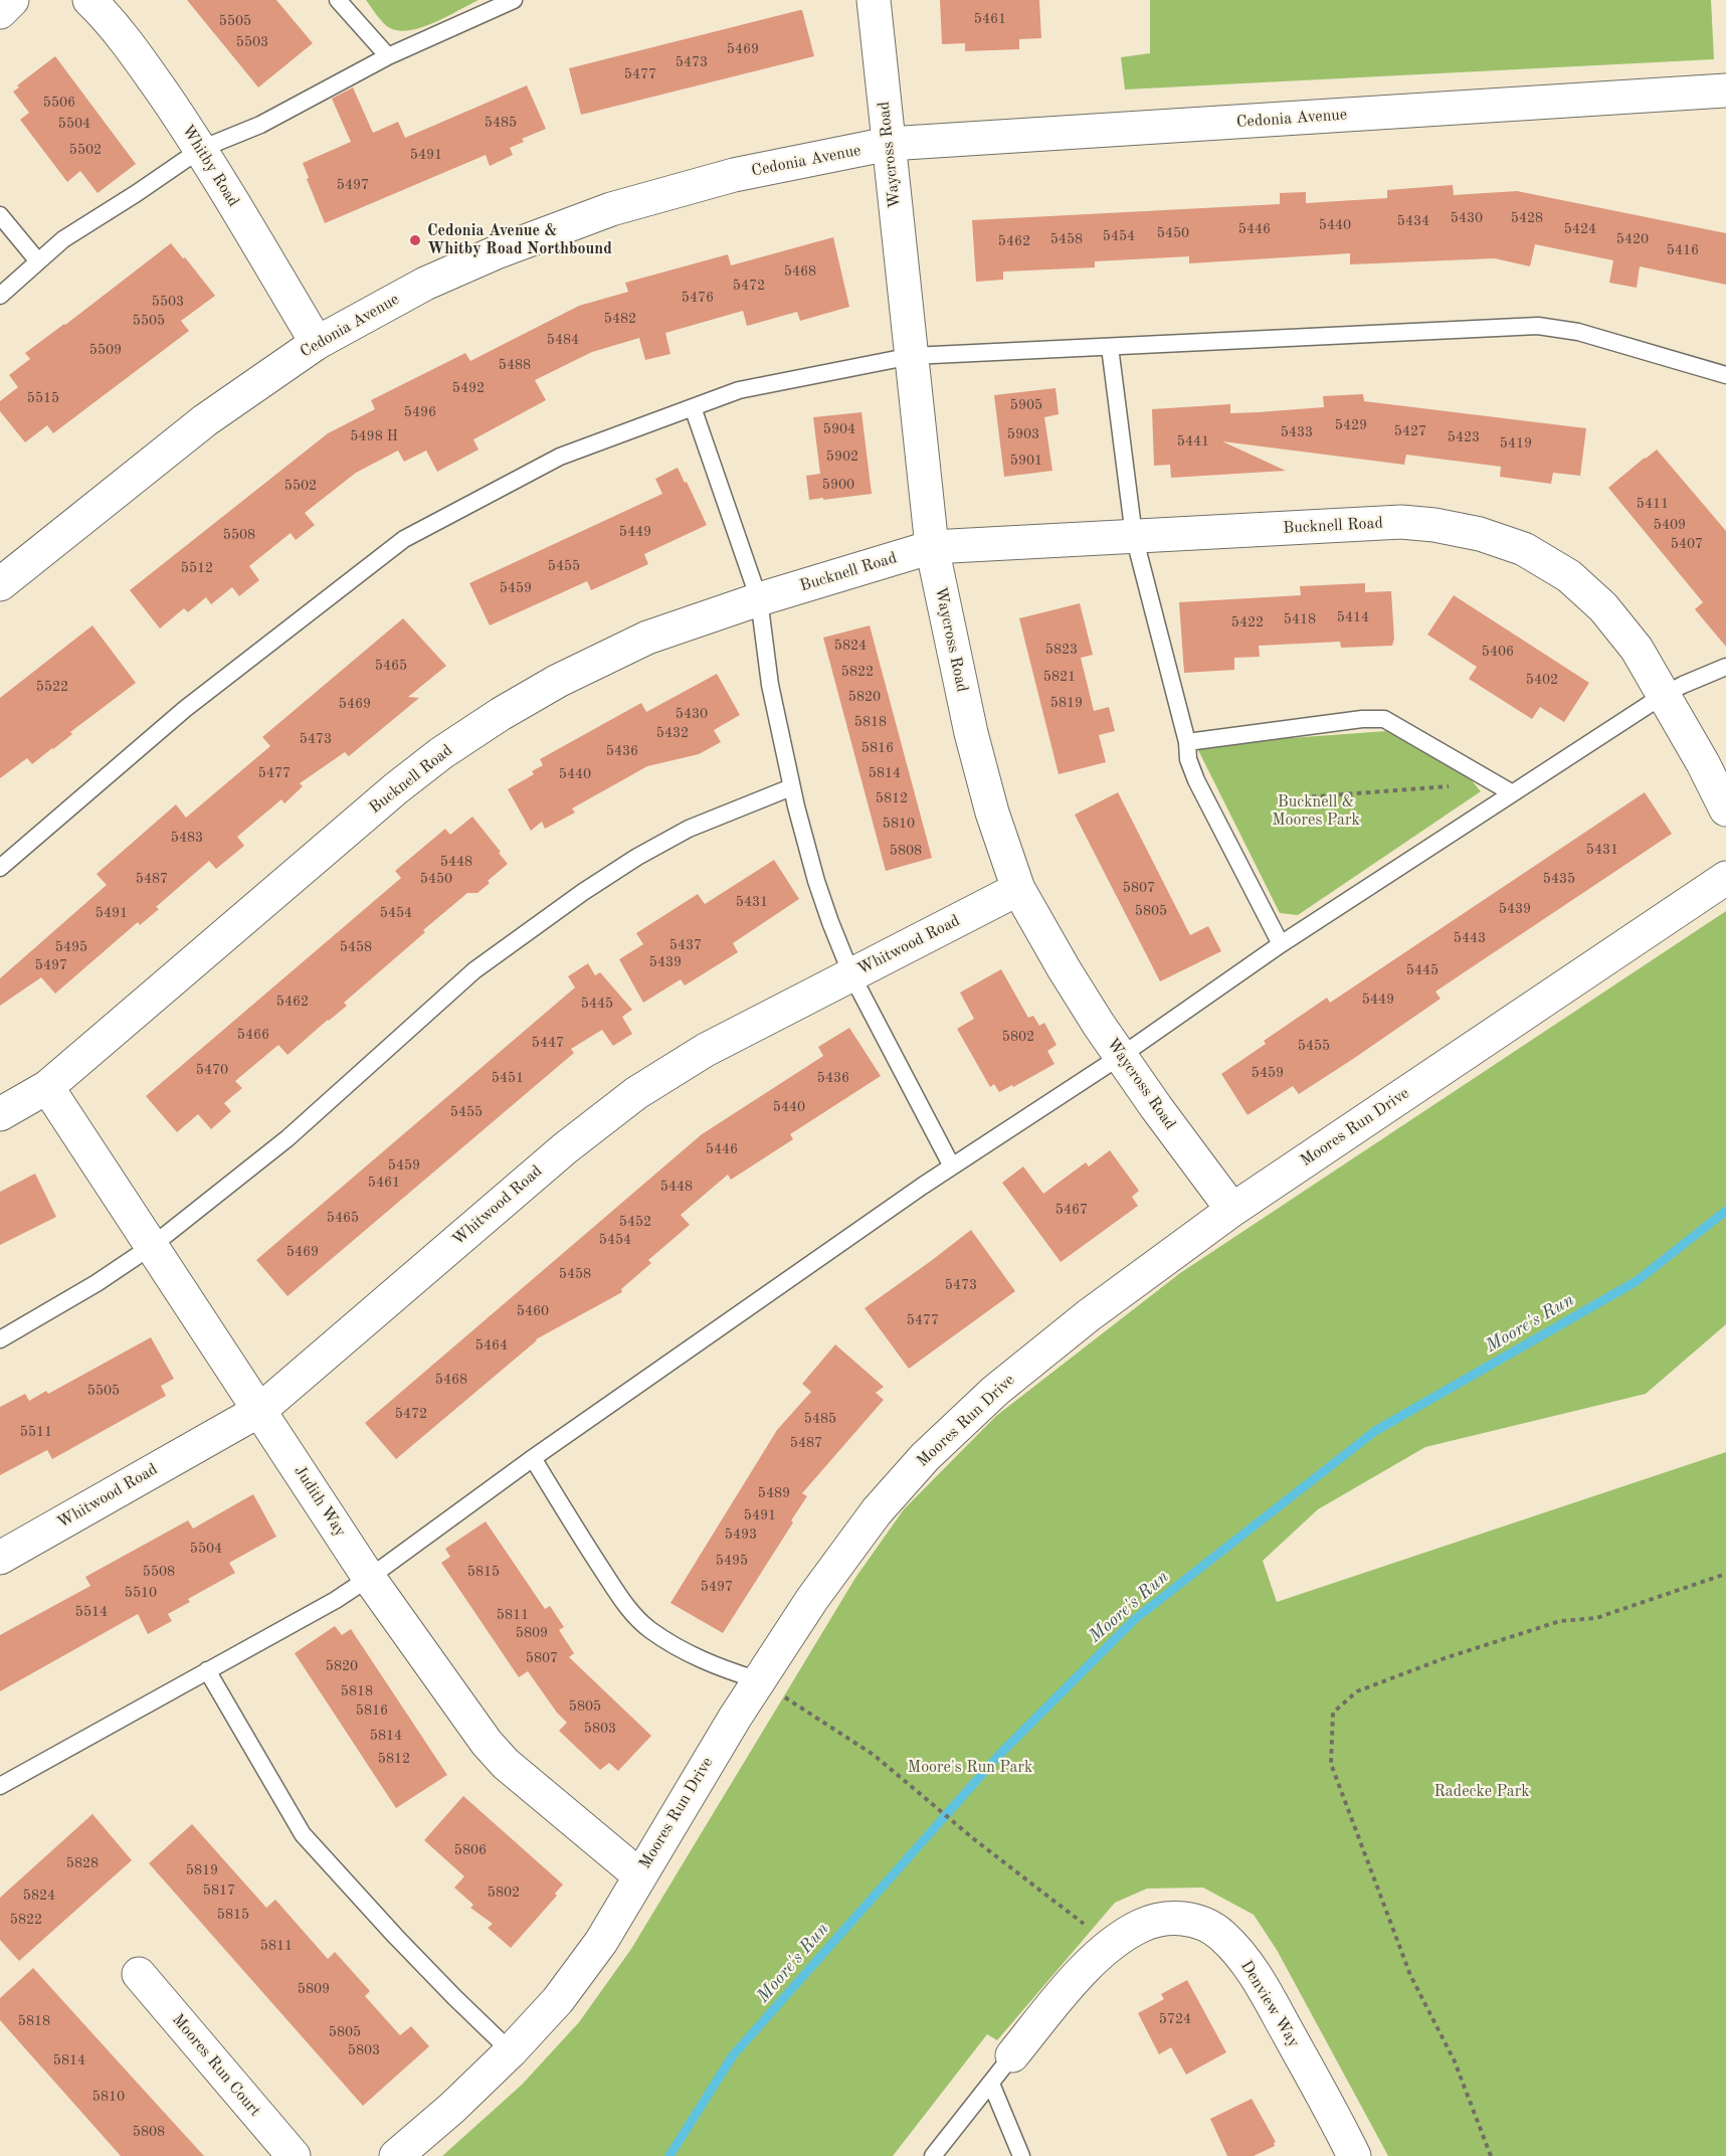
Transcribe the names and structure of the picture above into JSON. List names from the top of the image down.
{
  "streets": {
    "street": [
      "Cedonia Avenue",
      "Waycross Road",
      "Whitby Road",
      "Bucknell Road",
      "Whitwood Road",
      "Moores Run Drive",
      "Judith Way",
      "Denview Way",
      "Moores Run Court"
    ]
  },
  "crossings": [
    ["Cedonia Avenue", "Waycross Road"],
    ["Cedonia Avenue", "Whitby Road"],
    ["Waycross Road", "Bucknell Road"],
    ["Waycross Road", "Whitwood Road"],
    ["Waycross Road", "Moores Run Drive"],
    ["Bucknell Road", "Judith Way"],
    ["Whitwood Road", "Judith Way"],
    ["Moores Run Drive", "Judith Way"]
  ],
  "water": ["Moore's Run"],
  "parks": ["Bucknell & Moores Park", "Moore's Run Park", "Radecke Park"],
  "places": ["Cedonia Avenue & Whitby Road Northbound"],
  "house_numbers": [
    "5461",
    "5505",
    "5503",
    "5469",
    "5473",
    "5477",
    "5506",
    "5485",
    "5504",
    "5502",
    "5491",
    "5497",
    "5430",
    "5428",
    "5434",
    "5440",
    "5446",
    "5424",
    "5450",
    "5454",
    "5458",
    "5420",
    "5462",
    "5416",
    "5468",
    "5472",
    "5476",
    "5503",
    "5482",
    "5505",
    "5484",
    "5509",
    "5488",
    "5492",
    "5515",
    "5905",
    "5496",
    "5429",
    "5904",
    "5427",
    "5433",
    "5903",
    "5498 H",
    "5423",
    "5441",
    "5419",
    "5902",
    "5901",
    "5900",
    "5502",
    "5411",
    "5409",
    "5449",
    "5508",
    "5407",
    "5455",
    "5512",
    "5459",
    "5414",
    "5418",
    "5422",
    "5824",
    "5823",
    "5406",
    "5465",
    "5822",
    "5821",
    "5402",
    "5522",
    "5820",
    "5819",
    "5469",
    "5430",
    "5818",
    "5432",
    "5473",
    "5816",
    "5436",
    "5477",
    "5814",
    "5440",
    "5812",
    "5810",
    "5483",
    "5431",
    "5808",
    "5448",
    "5487",
    "5450",
    "5435",
    "5807",
    "5431",
    "5439",
    "5805",
    "5491",
    "5454",
    "5443",
    "5437",
    "5495",
    "5458",
    "5439",
    "5497",
    "5445",
    "5449",
    "5462",
    "5445",
    "5466",
    "5802",
    "5447",
    "5455",
    "5470",
    "5459",
    "5451",
    "5436",
    "5440",
    "5455",
    "5446",
    "5459",
    "5461",
    "5448",
    "5467",
    "5465",
    "5452",
    "5454",
    "5469",
    "5458",
    "5473",
    "5460",
    "5477",
    "5464",
    "5468",
    "5505",
    "5472",
    "5485",
    "5511",
    "5487",
    "5489",
    "5491",
    "5493",
    "5504",
    "5495",
    "5508",
    "5815",
    "5497",
    "5510",
    "5514",
    "5811",
    "5809",
    "5807",
    "5820",
    "5818",
    "5805",
    "5816",
    "5803",
    "5814",
    "5812",
    "5806",
    "5828",
    "5819",
    "5817",
    "5802",
    "5824",
    "5815",
    "5822",
    "5811",
    "5809",
    "5724",
    "5818",
    "5805",
    "5803",
    "5814",
    "5810",
    "5808"
  ]
}
